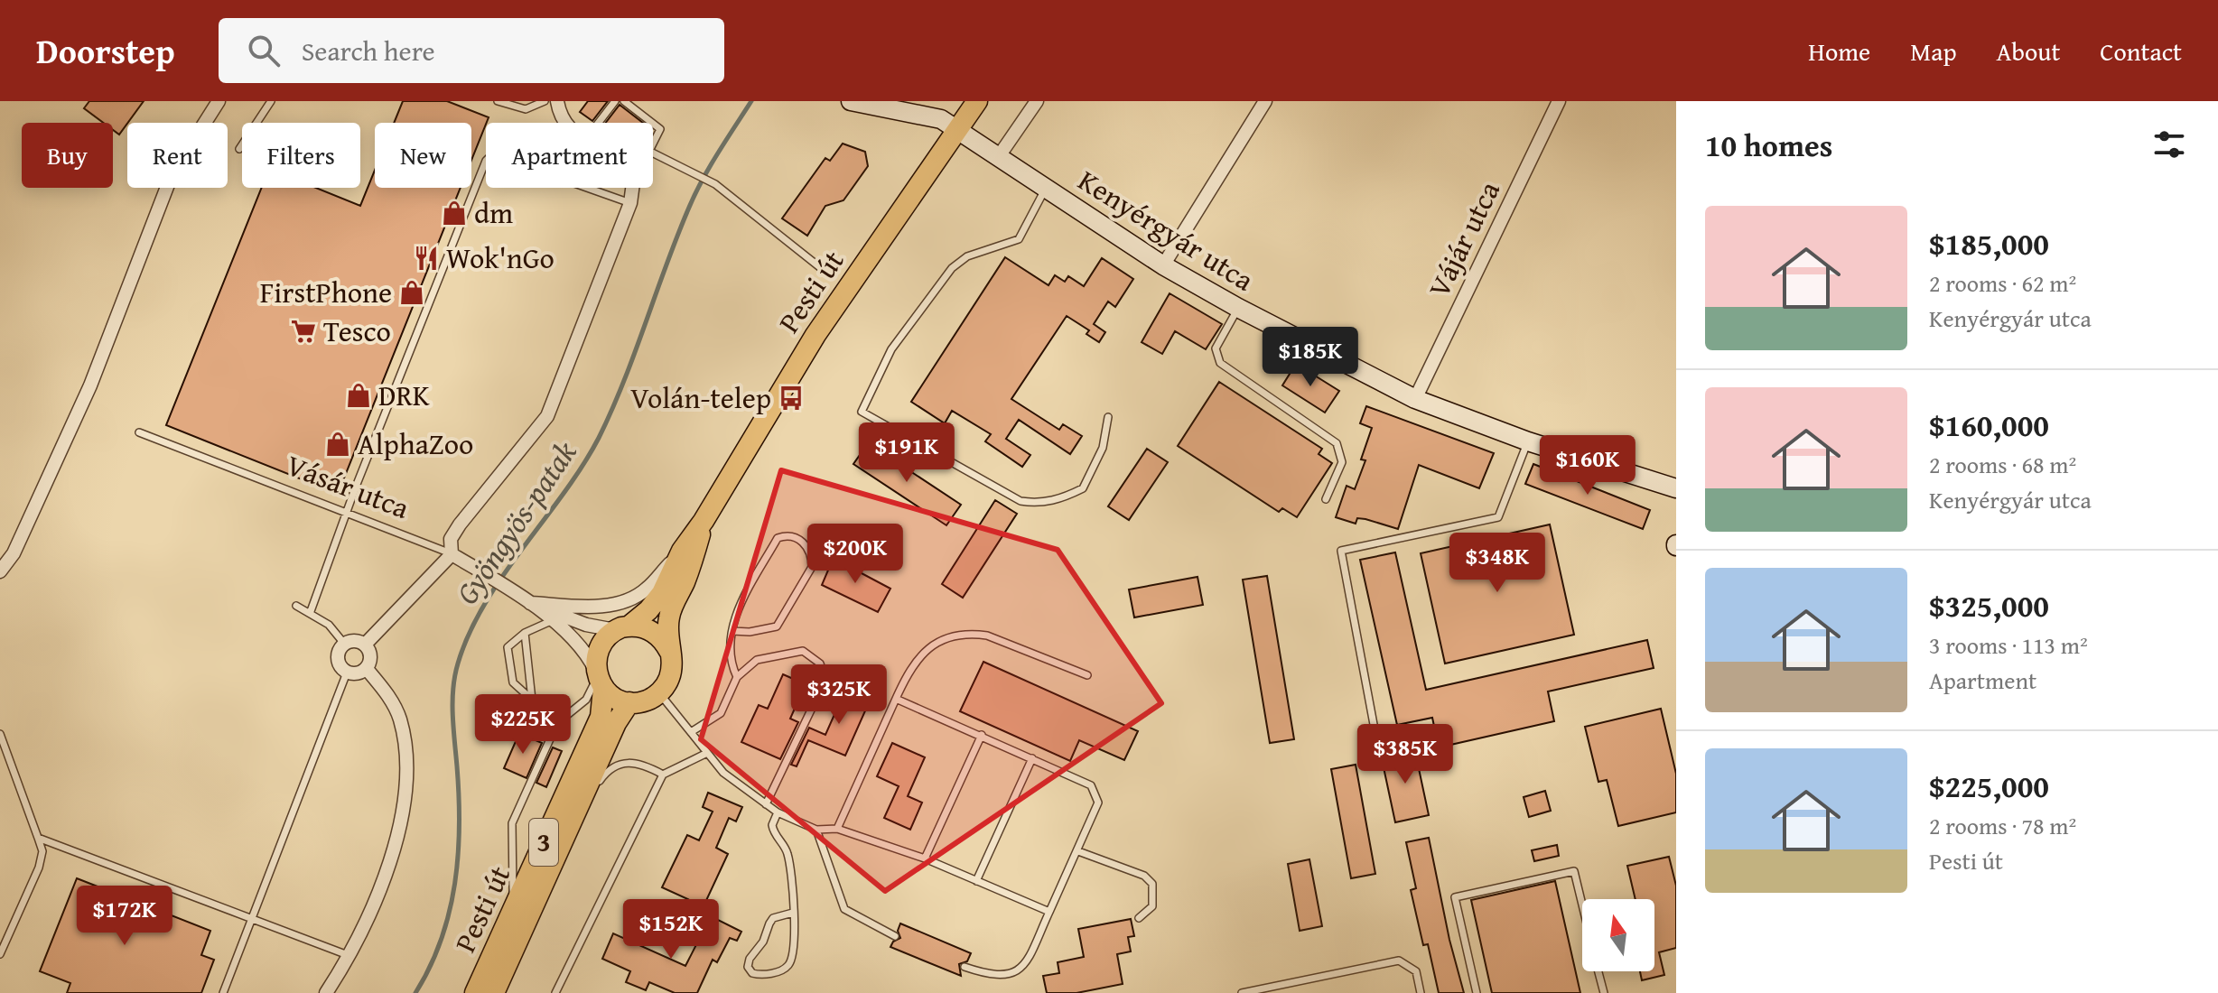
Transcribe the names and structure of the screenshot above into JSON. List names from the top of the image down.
{
  "streets": {
    "main road": ["Pesti út", "3"],
    "street": ["Kenyérgyár utca", "Vájár utca", "Vásár utca"]
  },
  "crossings": [
    ["Kenyérgyár utca", "Vájár utca"],
    ["Kenyérgyár utca", "Pesti út"],
    ["Pesti út", "Vásár utca"]
  ],
  "water": ["Gyöngyös-patak"],
  "places": {
    "shop": [
      "dm",
      "FirstPhone",
      "DRK",
      "AlphaZoo"
    ],
    "restaurant": ["Wok'nGo"],
    "supermarket": ["Tesco"],
    "bus stop": ["Volán-telep"]
  },
  "north": "top",
  "page": {
    "header": "Doorstep",
    "search": "Search here",
    "nav": [
      "Home",
      "Map",
      "About",
      "Contact"
    ],
    "heading": "10 homes",
    "chip": [
      "Buy",
      "Rent",
      "Filters",
      "New",
      "Apartment"
    ],
    "list": [
      {
        "name": "$185,000",
        "note": "2 rooms · 62 m² · Kenyérgyár utca"
      },
      {
        "name": "$160,000",
        "note": "2 rooms · 68 m² · Kenyérgyár utca"
      },
      {
        "name": "$325,000",
        "note": "3 rooms · 113 m² · Apartment"
      },
      {
        "name": "$225,000",
        "note": "2 rooms · 78 m² · Pesti út"
      }
    ],
    "price": [
      "$185K",
      "$191K",
      "$160K",
      "$200K",
      "$348K",
      "$325K",
      "$225K",
      "$385K",
      "$172K",
      "$152K"
    ]
  }
}
